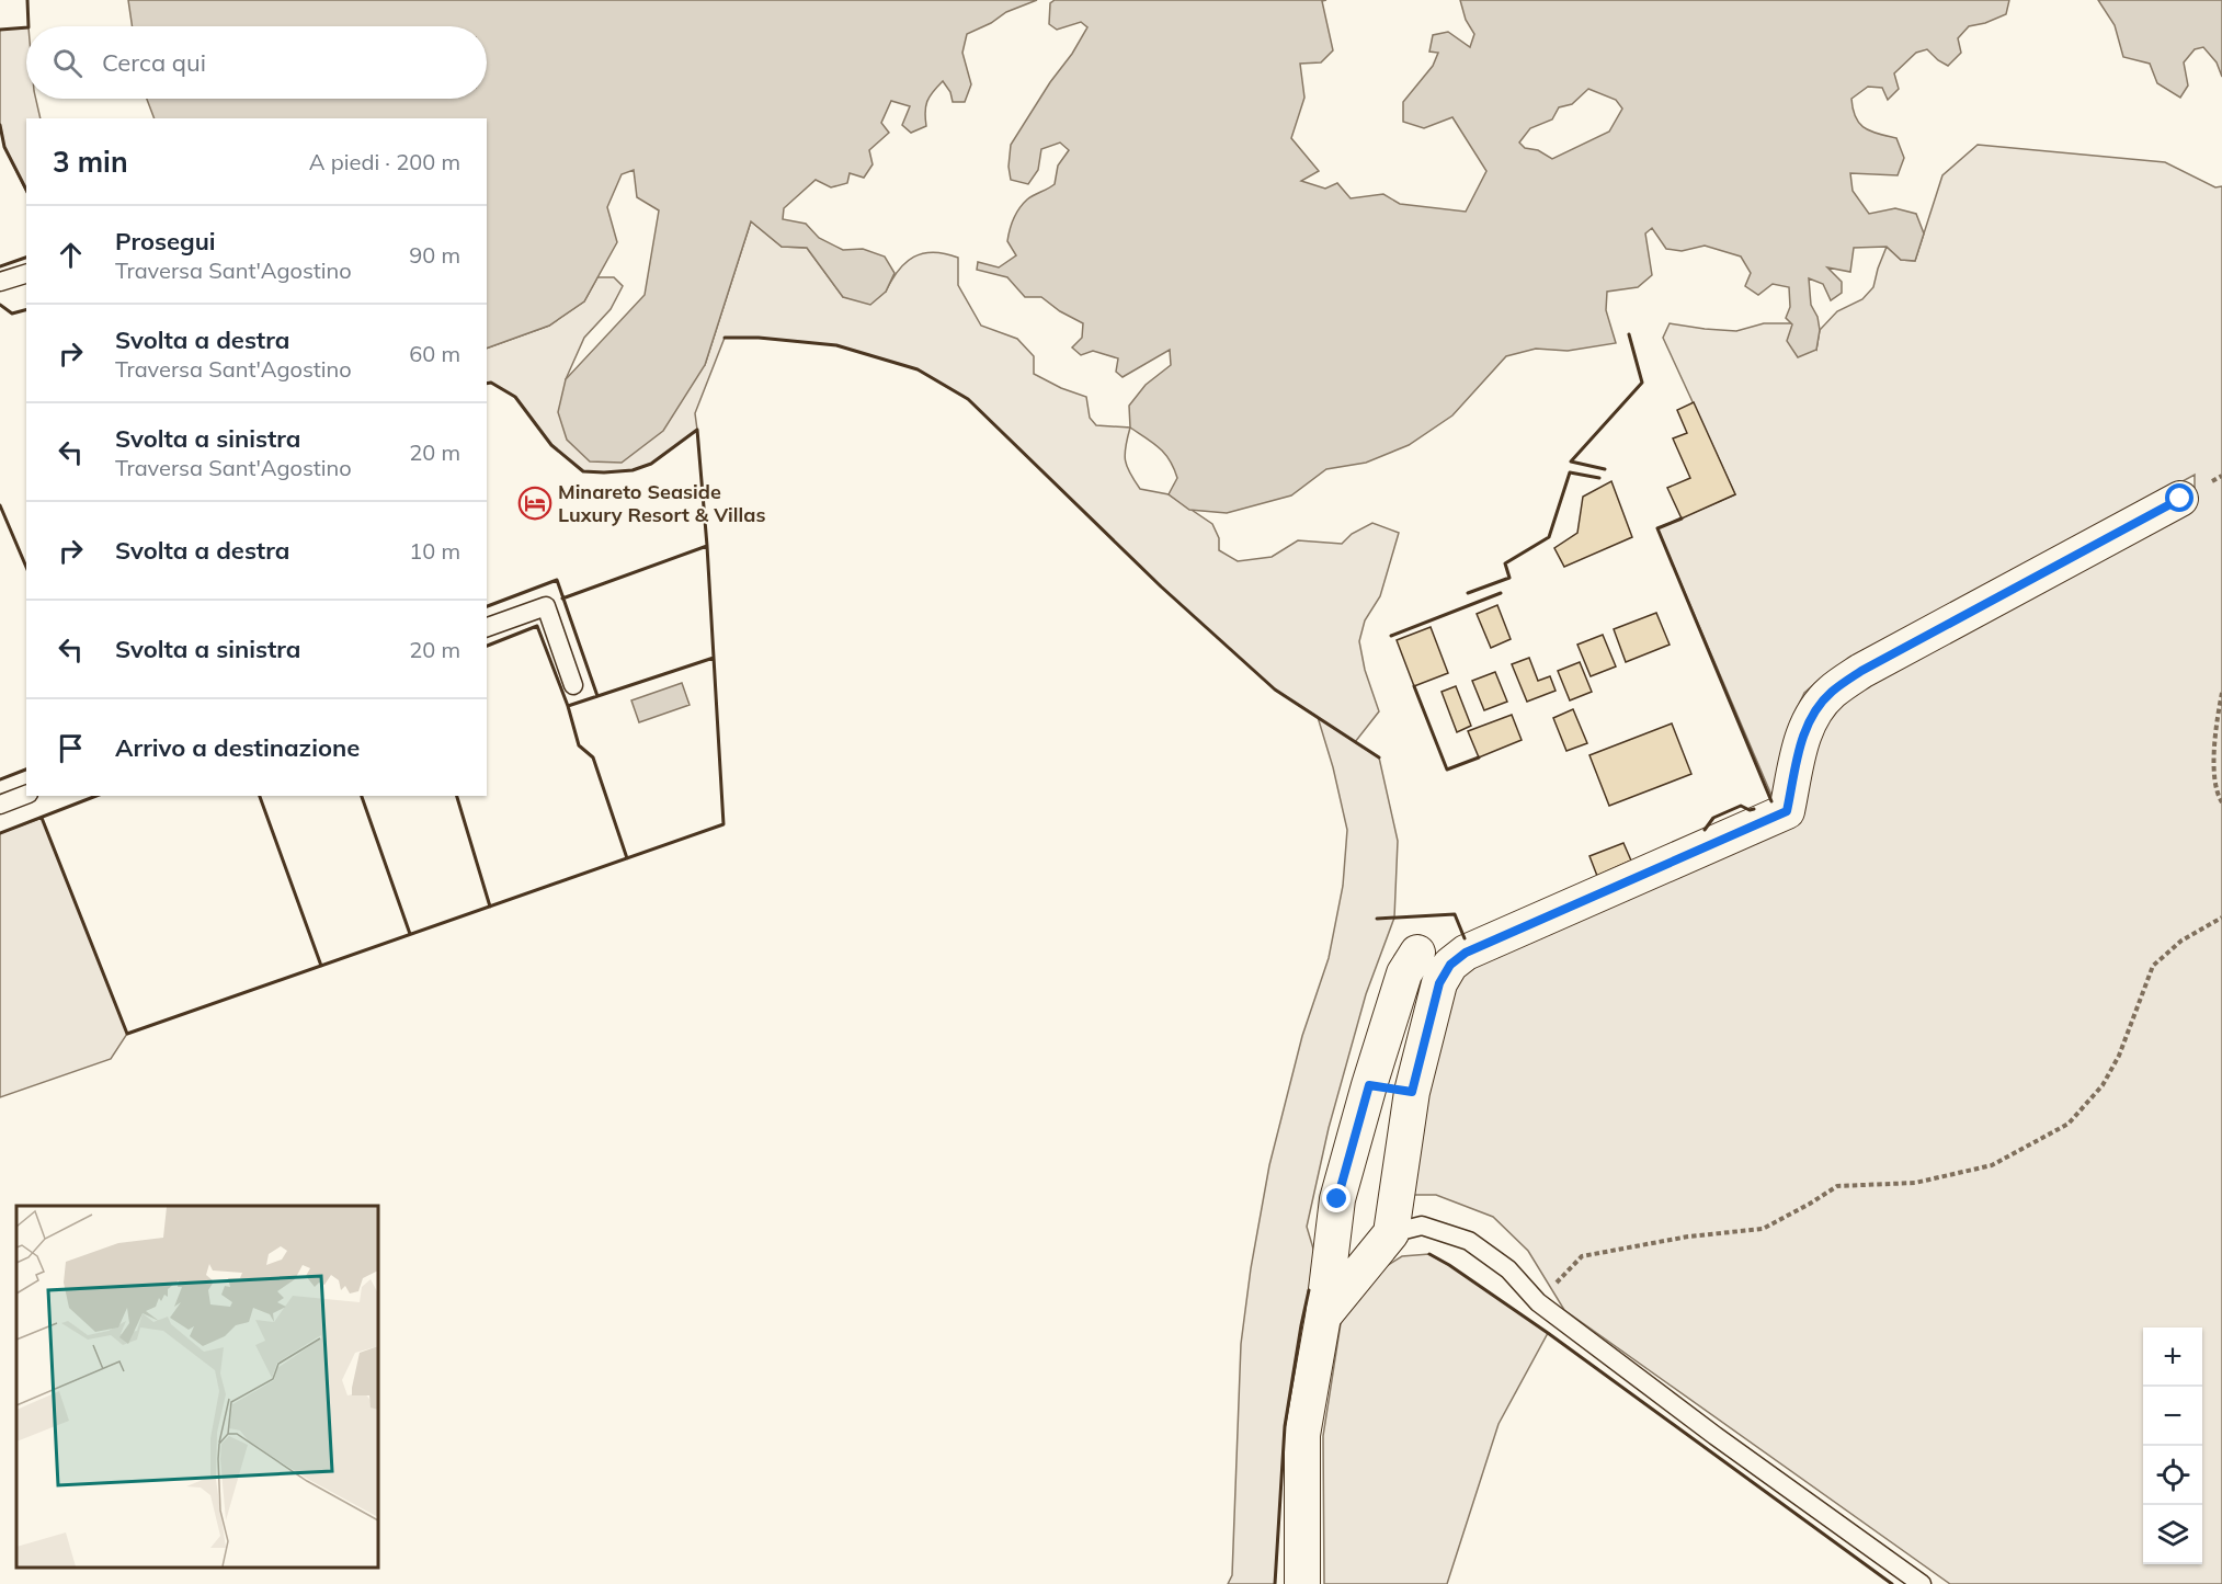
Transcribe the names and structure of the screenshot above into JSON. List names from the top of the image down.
{
  "places": {
    "hotel": ["Minareto Seaside Luxury Resort & Villas"]
  },
  "page": {
    "search": "Cerca qui",
    "heading": ["3 min", "A piedi · 200 m"],
    "list": [
      ["Prosegui", "Traversa Sant'Agostino", "90 m"],
      ["Svolta a destra", "Traversa Sant'Agostino", "60 m"],
      ["Svolta a sinistra", "Traversa Sant'Agostino", "20 m"],
      ["Svolta a destra", "10 m"],
      ["Svolta a sinistra", "20 m"],
      "Arrivo a destinazione"
    ],
    "map_buttons": ["+", "−"]
  }
}
